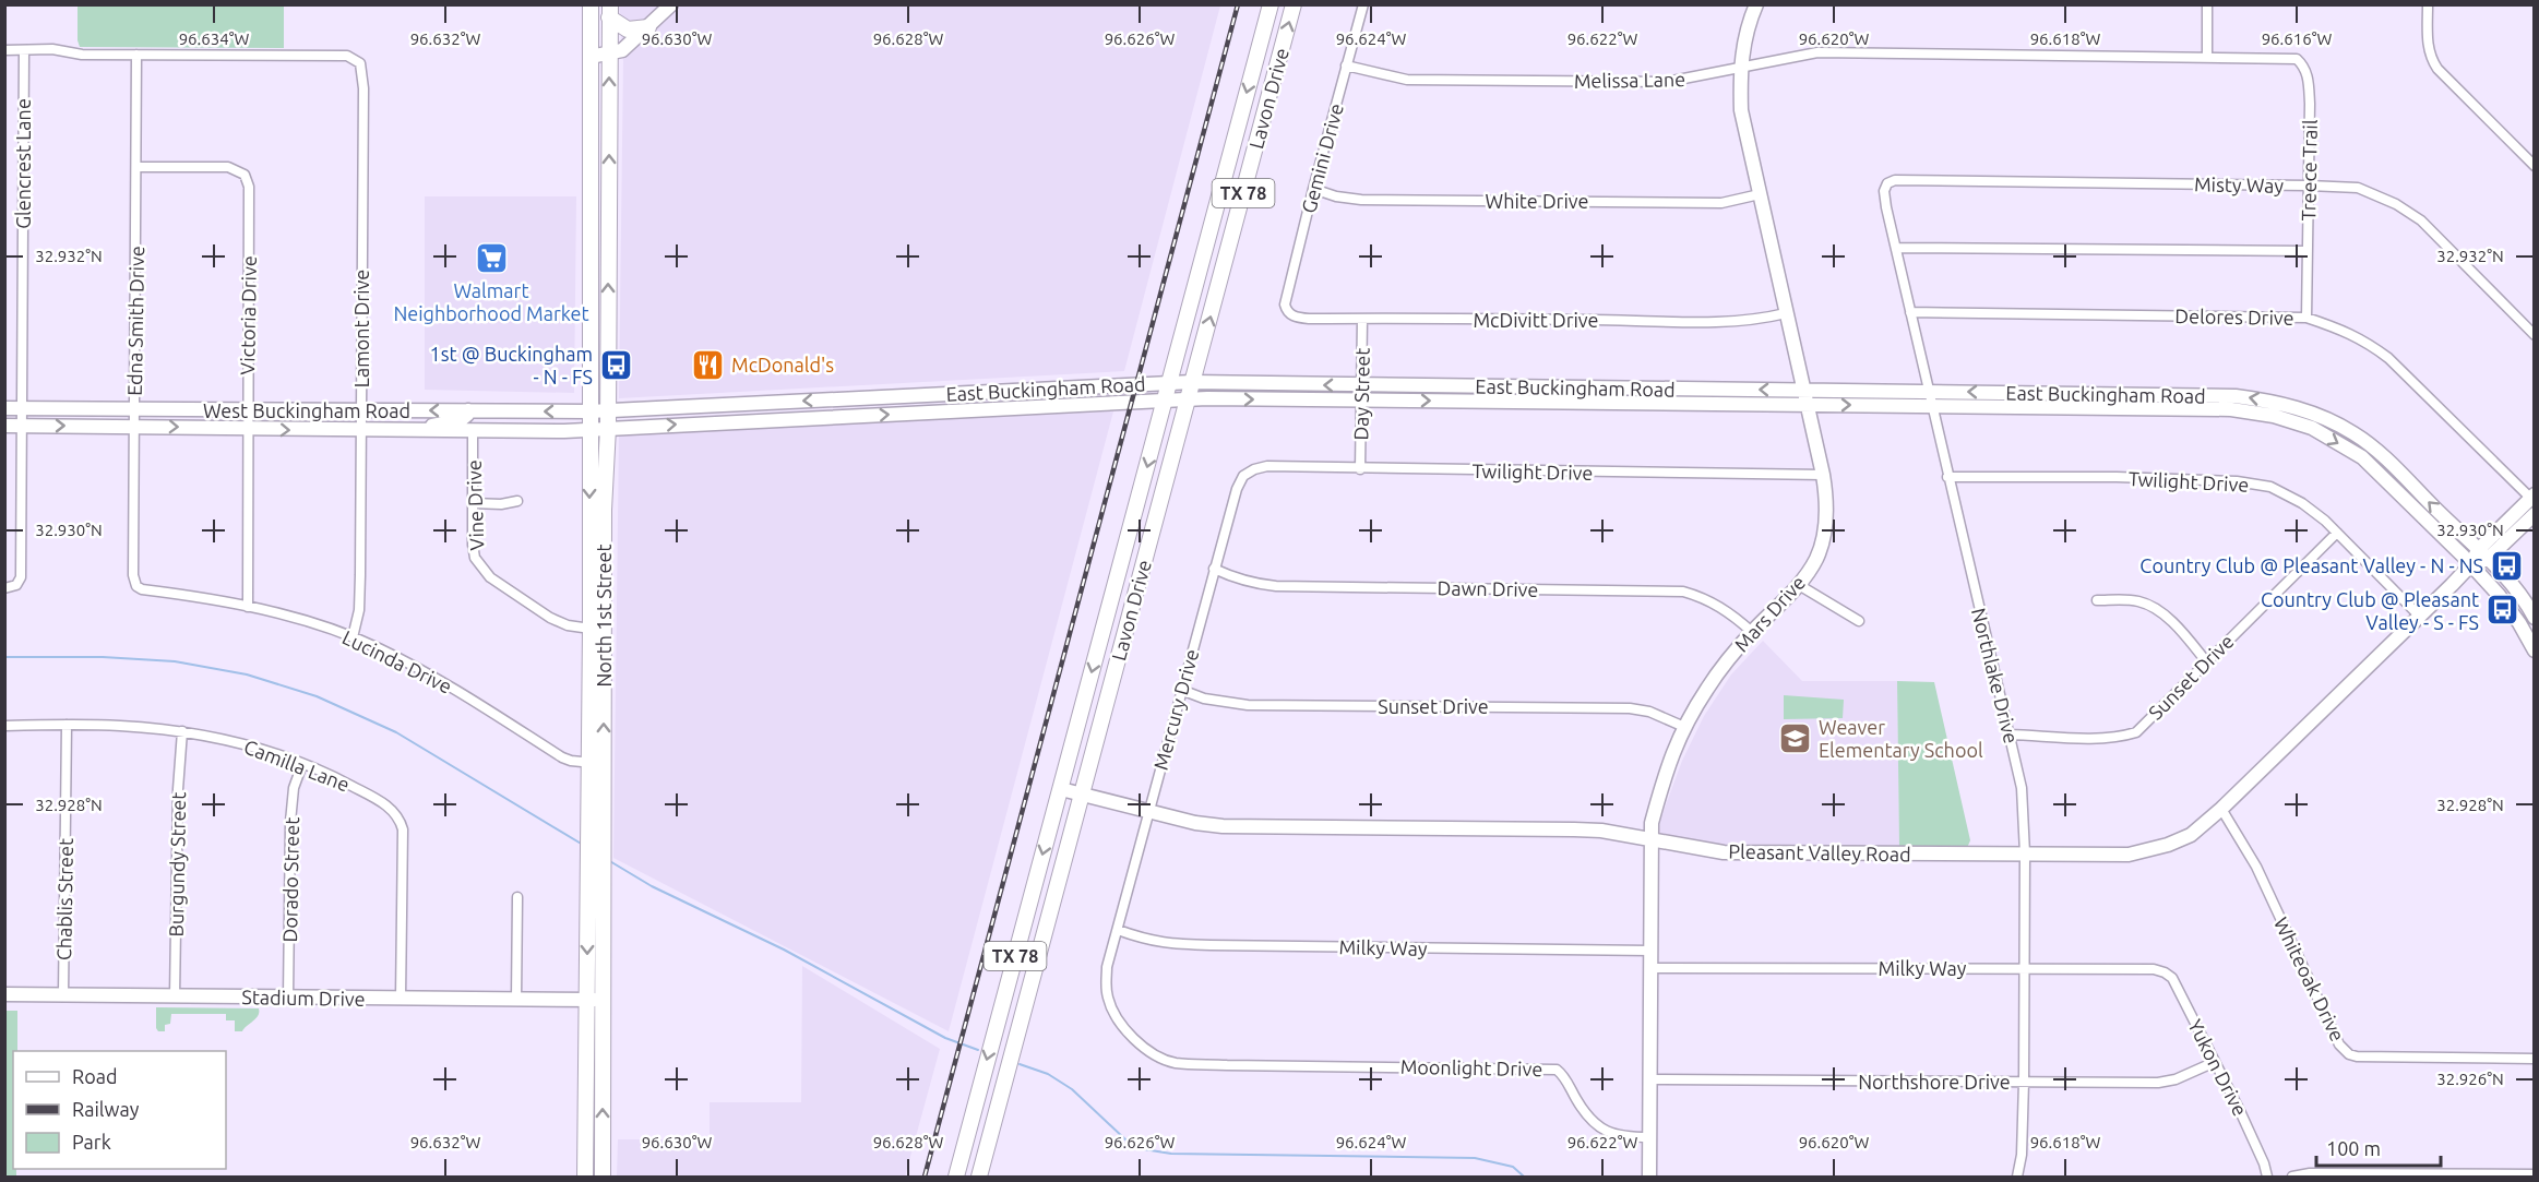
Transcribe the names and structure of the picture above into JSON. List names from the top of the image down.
{
  "streets": {
    "main road": [
      "Lavon Drive",
      "TX 78",
      "East Buckingham Road",
      "West Buckingham Road",
      "Mars Drive",
      "North 1st Street",
      "Pleasant Valley Road",
      "Stadium Drive"
    ],
    "street": [
      "Melissa Lane",
      "Gemini Drive",
      "Glencrest Lane",
      "Treece Trail",
      "Misty Way",
      "White Drive",
      "Victoria Drive",
      "Delores Drive",
      "McDivitt Drive",
      "Edna Smith Drive",
      "Lamont Drive",
      "Day Street",
      "Twilight Drive",
      "Vine Drive",
      "Dawn Drive",
      "Lucinda Drive",
      "Northlake Drive",
      "Sunset Drive",
      "Mercury Drive",
      "Camilla Lane",
      "Burgundy Street",
      "Dorado Street",
      "Chablis Street",
      "Milky Way",
      "Whiteoak Drive",
      "Moonlight Drive",
      "Yukon Drive",
      "Northshore Drive"
    ]
  },
  "crossings": [
    ["Melissa Lane", "Gemini Drive"],
    ["Melissa Lane", "Treece Trail"],
    ["Melissa Lane", "Mars Drive"],
    ["Lavon Drive", "East Buckingham Road"],
    ["Lavon Drive", "Pleasant Valley Road"],
    ["Gemini Drive", "White Drive"],
    ["Gemini Drive", "McDivitt Drive"],
    ["Glencrest Lane", "West Buckingham Road"],
    ["Treece Trail", "Misty Way"],
    ["Treece Trail", "Delores Drive"],
    ["Misty Way", "Northlake Drive"],
    ["White Drive", "Mars Drive"],
    ["Victoria Drive", "Edna Smith Drive"],
    ["Victoria Drive", "West Buckingham Road"],
    ["Victoria Drive", "Lucinda Drive"],
    ["Delores Drive", "Northlake Drive"],
    ["Delores Drive", "Pleasant Valley Road"],
    ["McDivitt Drive", "Day Street"],
    ["McDivitt Drive", "Mars Drive"],
    ["Edna Smith Drive", "Lamont Drive"],
    ["Edna Smith Drive", "West Buckingham Road"],
    ["Edna Smith Drive", "Lucinda Drive"],
    ["Lamont Drive", "West Buckingham Road"],
    ["Lamont Drive", "Lucinda Drive"],
    ["East Buckingham Road", "Day Street"],
    ["East Buckingham Road", "West Buckingham Road"],
    ["East Buckingham Road", "Mars Drive"],
    ["East Buckingham Road", "North 1st Street"],
    ["East Buckingham Road", "Northlake Drive"],
    ["East Buckingham Road", "Pleasant Valley Road"],
    ["Day Street", "Twilight Drive"],
    ["West Buckingham Road", "Vine Drive"],
    ["West Buckingham Road", "North 1st Street"],
    ["Twilight Drive", "Mars Drive"],
    ["Twilight Drive", "Northlake Drive"],
    ["Twilight Drive", "Sunset Drive"],
    ["Twilight Drive", "Mercury Drive"],
    ["Twilight Drive", "Pleasant Valley Road"],
    ["Vine Drive", "North 1st Street"],
    ["Dawn Drive", "Mars Drive"],
    ["Dawn Drive", "Mercury Drive"],
    ["Mars Drive", "Sunset Drive"],
    ["Mars Drive", "Pleasant Valley Road"],
    ["Mars Drive", "Milky Way"],
    ["Mars Drive", "Moonlight Drive"],
    ["Mars Drive", "Northshore Drive"],
    ["North 1st Street", "Lucinda Drive"],
    ["North 1st Street", "Stadium Drive"],
    ["Northlake Drive", "Sunset Drive"],
    ["Northlake Drive", "Pleasant Valley Road"],
    ["Northlake Drive", "Milky Way"],
    ["Northlake Drive", "Northshore Drive"],
    ["Sunset Drive", "Mercury Drive"],
    ["Mercury Drive", "Pleasant Valley Road"],
    ["Mercury Drive", "Milky Way"],
    ["Mercury Drive", "Moonlight Drive"],
    ["Camilla Lane", "Burgundy Street"],
    ["Camilla Lane", "Dorado Street"],
    ["Camilla Lane", "Chablis Street"],
    ["Camilla Lane", "Stadium Drive"],
    ["Pleasant Valley Road", "Whiteoak Drive"],
    ["Burgundy Street", "Stadium Drive"],
    ["Dorado Street", "Stadium Drive"],
    ["Chablis Street", "Stadium Drive"],
    ["Milky Way", "Yukon Drive"],
    ["Yukon Drive", "Northshore Drive"]
  ],
  "places": {
    "supermarket": ["Walmart Neighborhood Market"],
    "bus stop": ["1st @ Buckingham - N - FS", "Country Club @ Pleasant Valley - N - NS", "Country Club @ Pleasant Valley - S - FS"],
    "restaurant": ["McDonald's"],
    "school or university": ["Weaver Elementary School"]
  },
  "legend": ["Road", "Railway", "Park"],
  "scale_bar": "100 m",
  "coordinates": [
    "96.634°W",
    "96.632°W",
    "96.630°W",
    "96.628°W",
    "96.626°W",
    "96.624°W",
    "96.622°W",
    "96.620°W",
    "96.618°W",
    "96.616°W",
    "32.932°N",
    "32.930°N",
    "32.928°N",
    "32.926°N"
  ]
}
